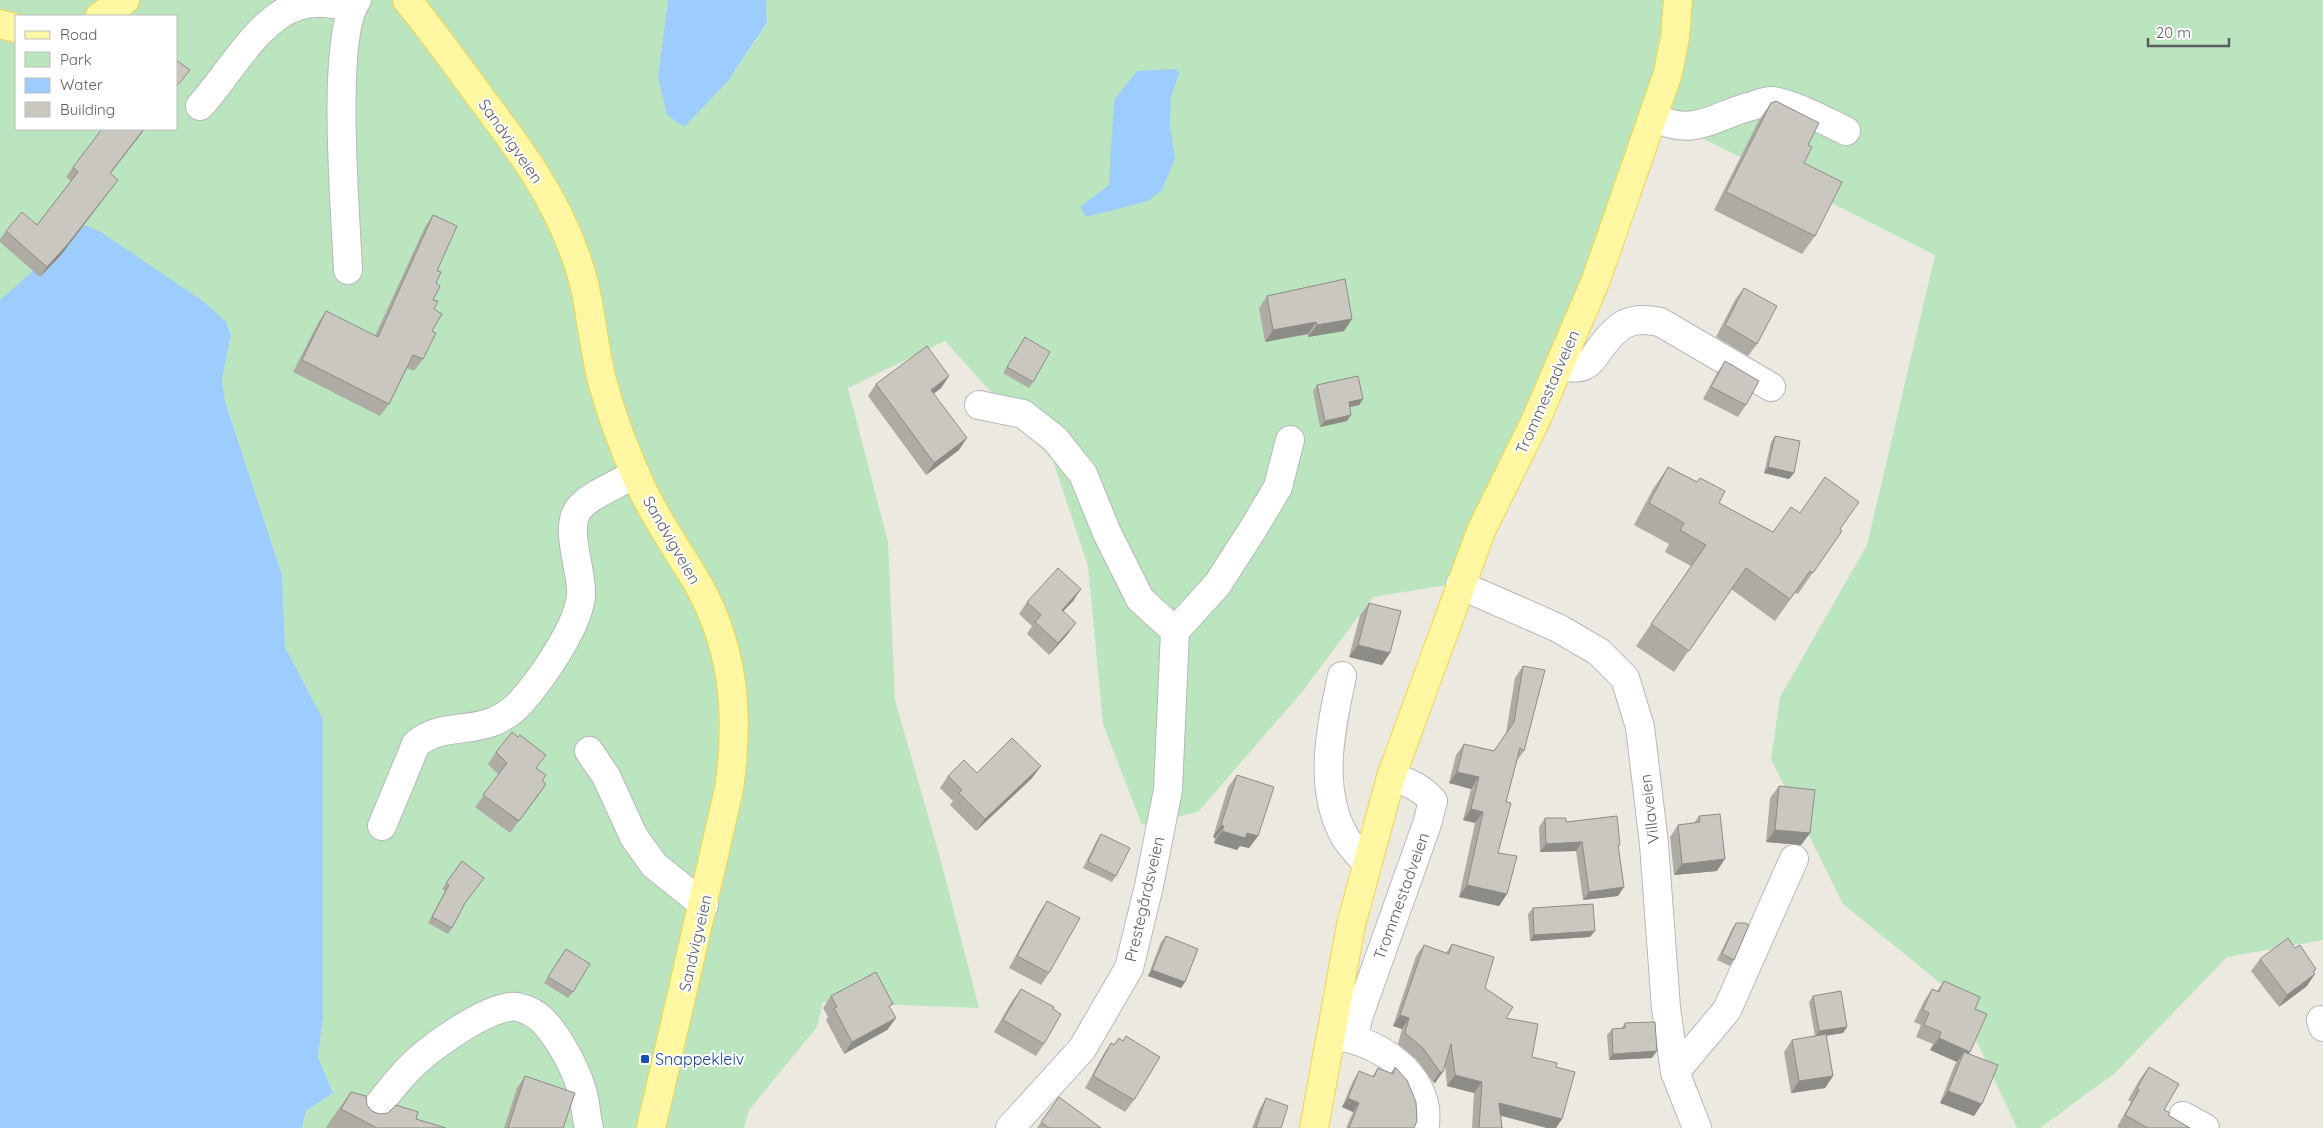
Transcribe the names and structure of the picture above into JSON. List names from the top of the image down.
{
  "streets": {
    "main road": ["Sandvigveien", "Trommestadveien"],
    "street": ["Villaveien", "Prestegårdsveien"]
  },
  "crossings": [
    ["Trommestadveien", "Villaveien"]
  ],
  "places": {
    "transit": ["Snappekleiv"]
  },
  "legend": [
    "Road",
    "Park",
    "Water",
    "Building"
  ],
  "scale_bar": "20 m"
}
